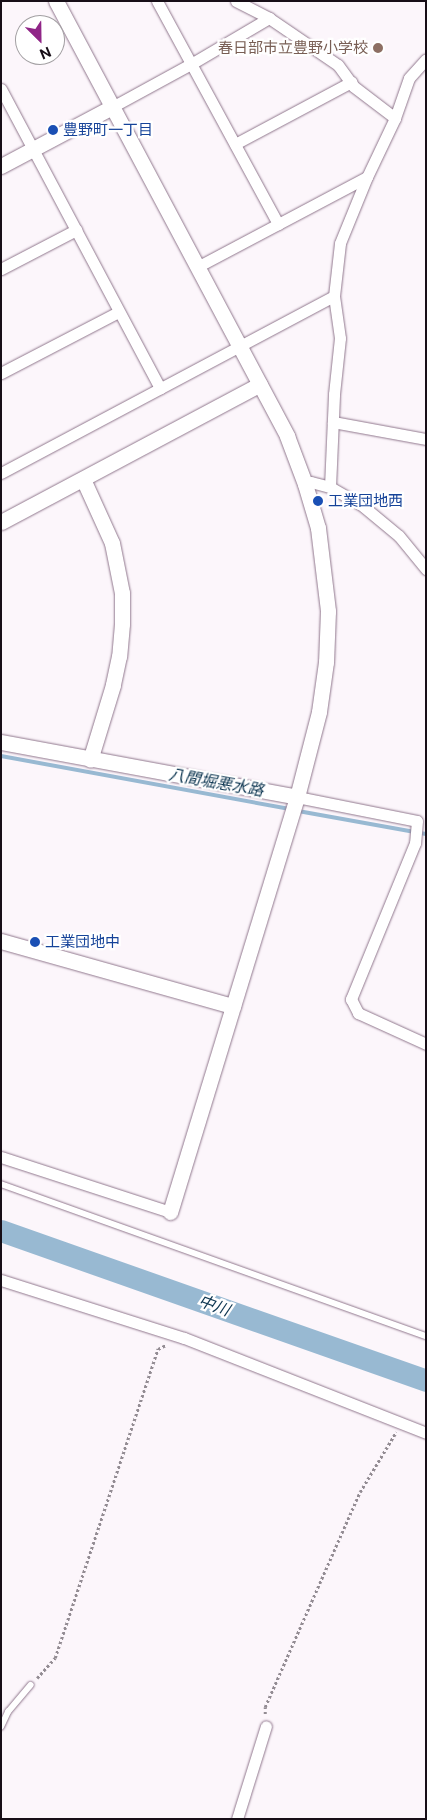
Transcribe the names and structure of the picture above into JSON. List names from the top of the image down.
{
  "water": ["八間堀悪水路", "中川"],
  "places": [
    "春日部市立豊野小学校",
    "豊野町一丁目",
    "工業団地西",
    "工業団地中"
  ],
  "north": "bottom right"
}
